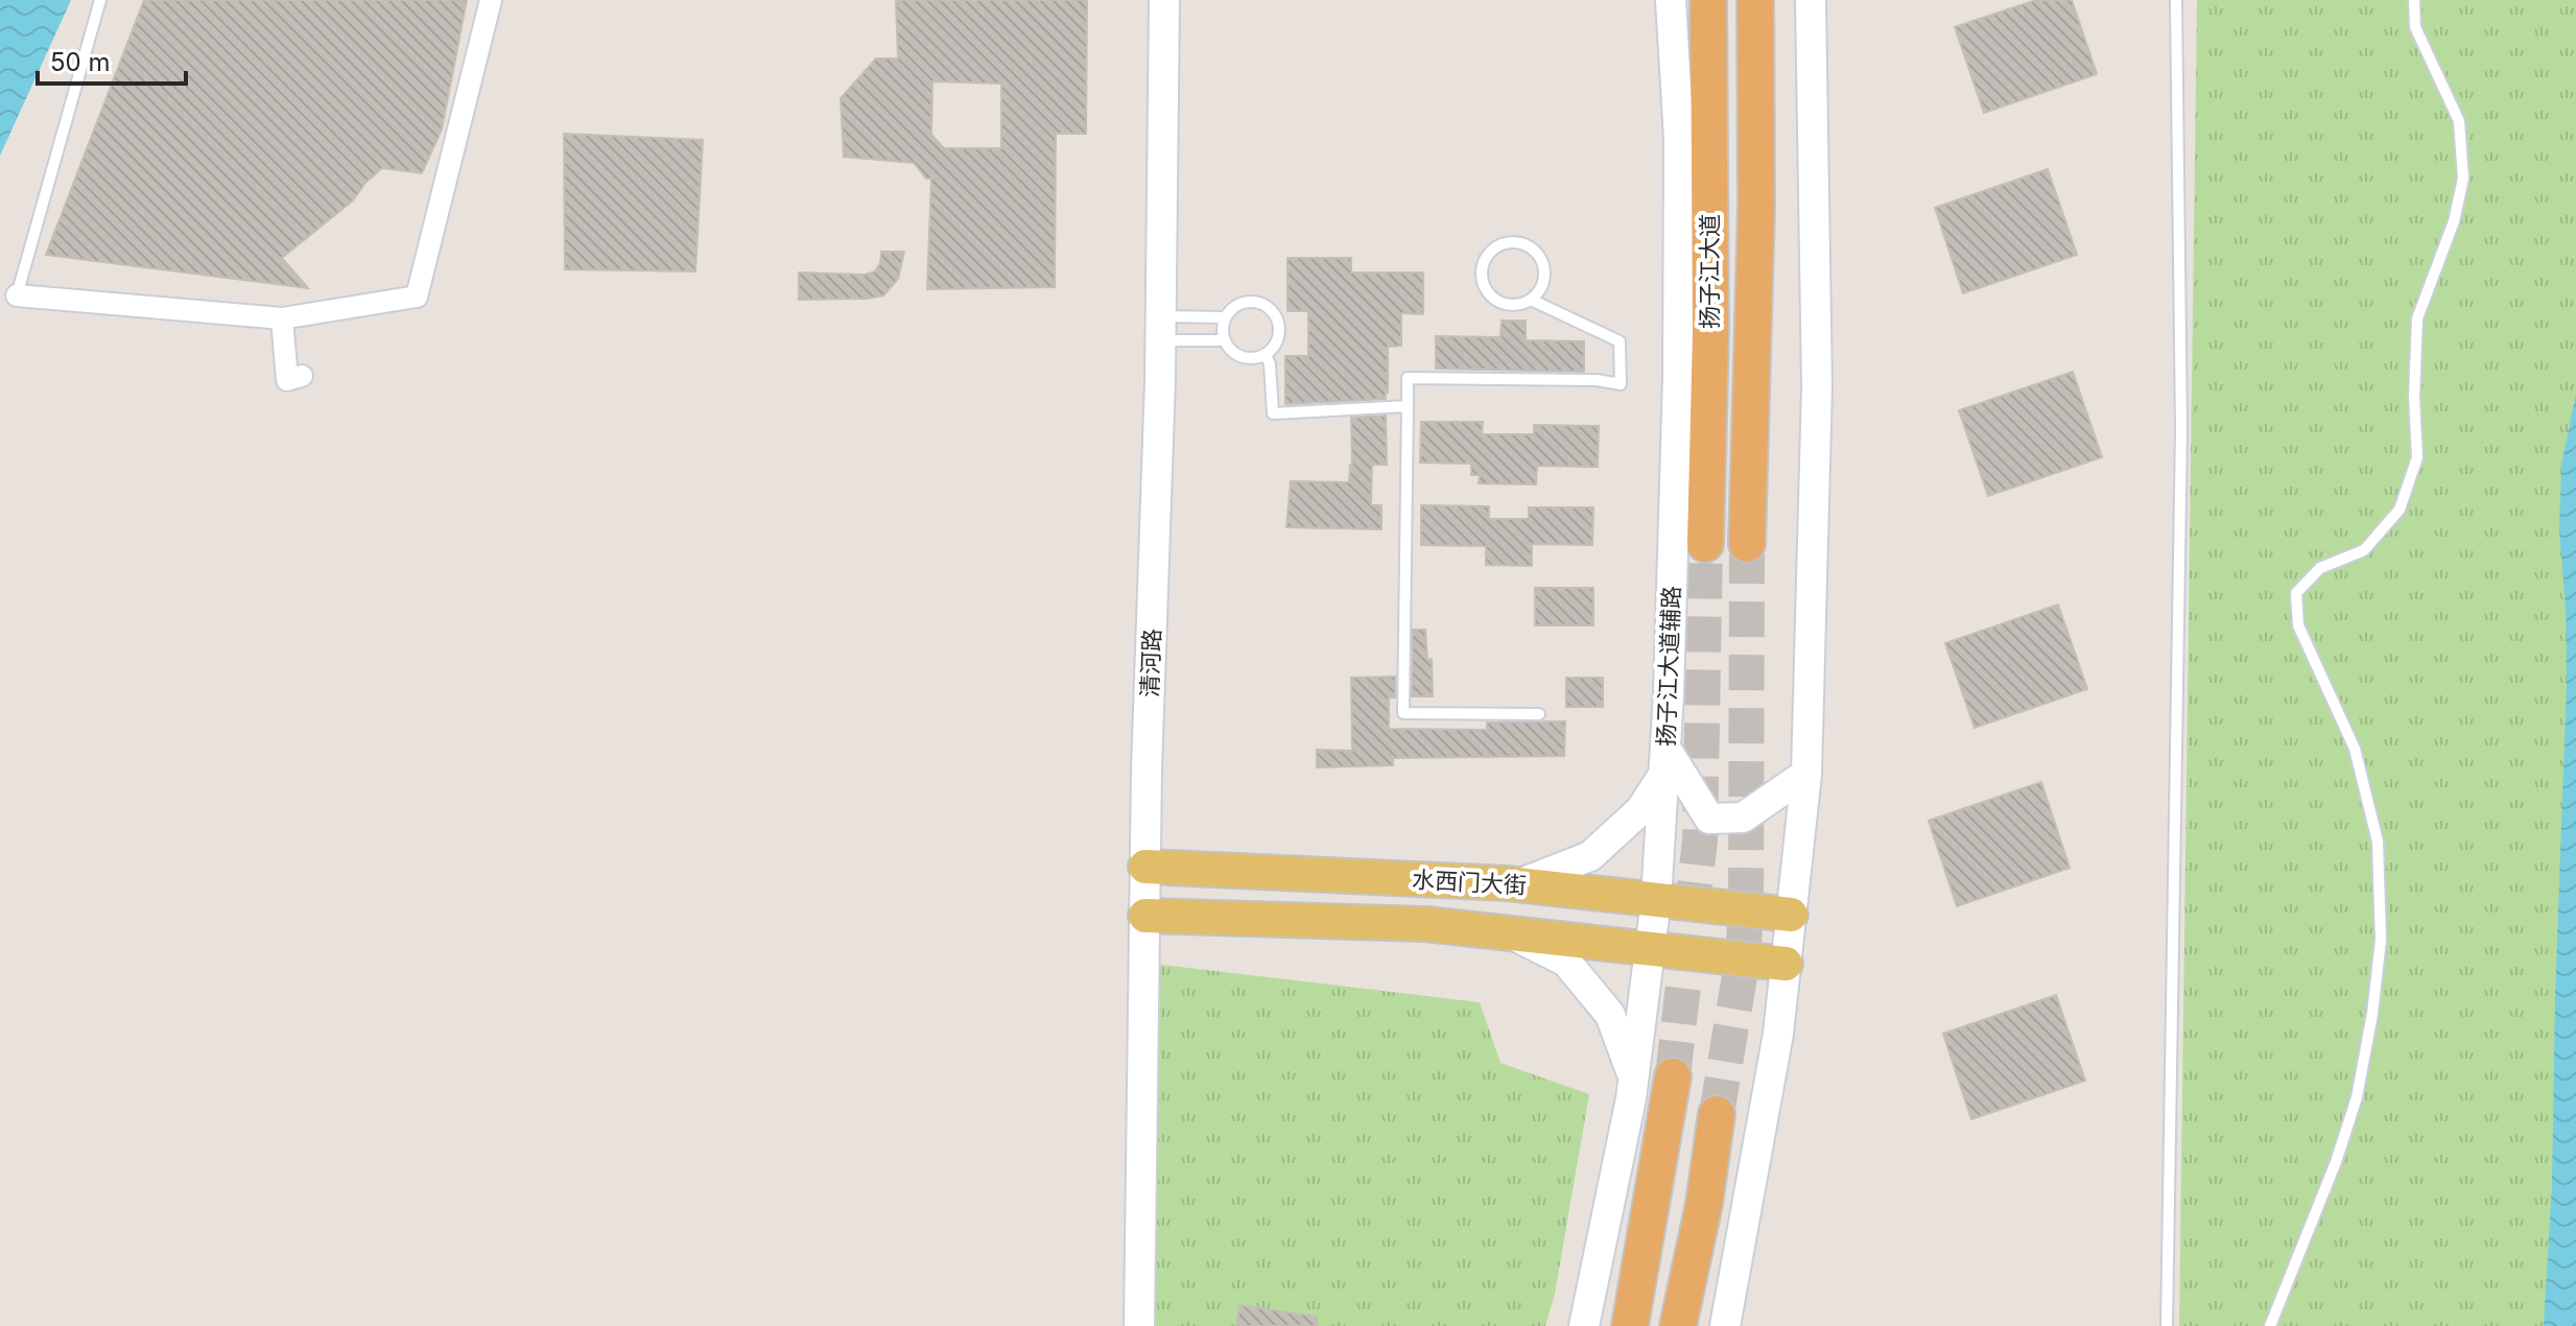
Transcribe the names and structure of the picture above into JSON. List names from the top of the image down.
{
  "streets": {
    "highway": ["扬子江大道"],
    "main road": ["清河路", "扬子江大道辅路", "水西门大街"]
  },
  "crossings": [
    ["清河路", "水西门大街"],
    ["扬子江大道辅路", "水西门大街"]
  ],
  "scale_bar": "50 m"
}
